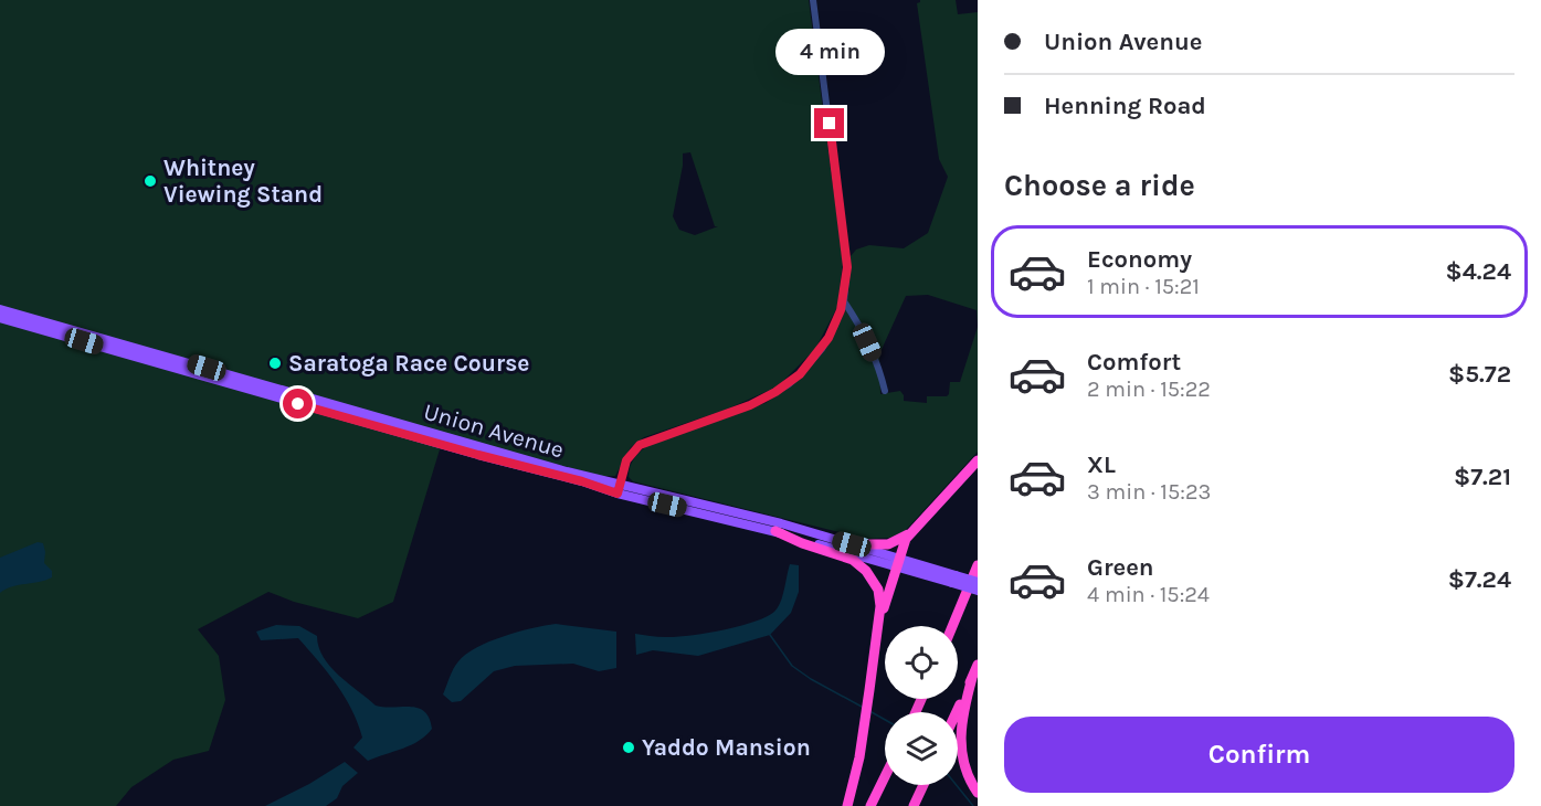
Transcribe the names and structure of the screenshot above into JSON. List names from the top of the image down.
{
  "streets": {
    "main road": ["Union Avenue"]
  },
  "places": ["Whitney Viewing Stand", "Saratoga Race Course", "Yaddo Mansion"],
  "page": {
    "banner": ["Union Avenue", "Henning Road"],
    "bubble": "4 min",
    "heading": "Choose a ride",
    "list": [
      {
        "name": "Economy",
        "note": "1 min · 15:21",
        "value": "$4.24"
      },
      {
        "name": "Comfort",
        "note": "2 min · 15:22",
        "value": "$5.72"
      },
      {
        "name": "XL",
        "note": "3 min · 15:23",
        "value": "$7.21"
      },
      {
        "name": "Green",
        "note": "4 min · 15:24",
        "value": "$7.24"
      }
    ],
    "buttons": "Confirm"
  }
}
